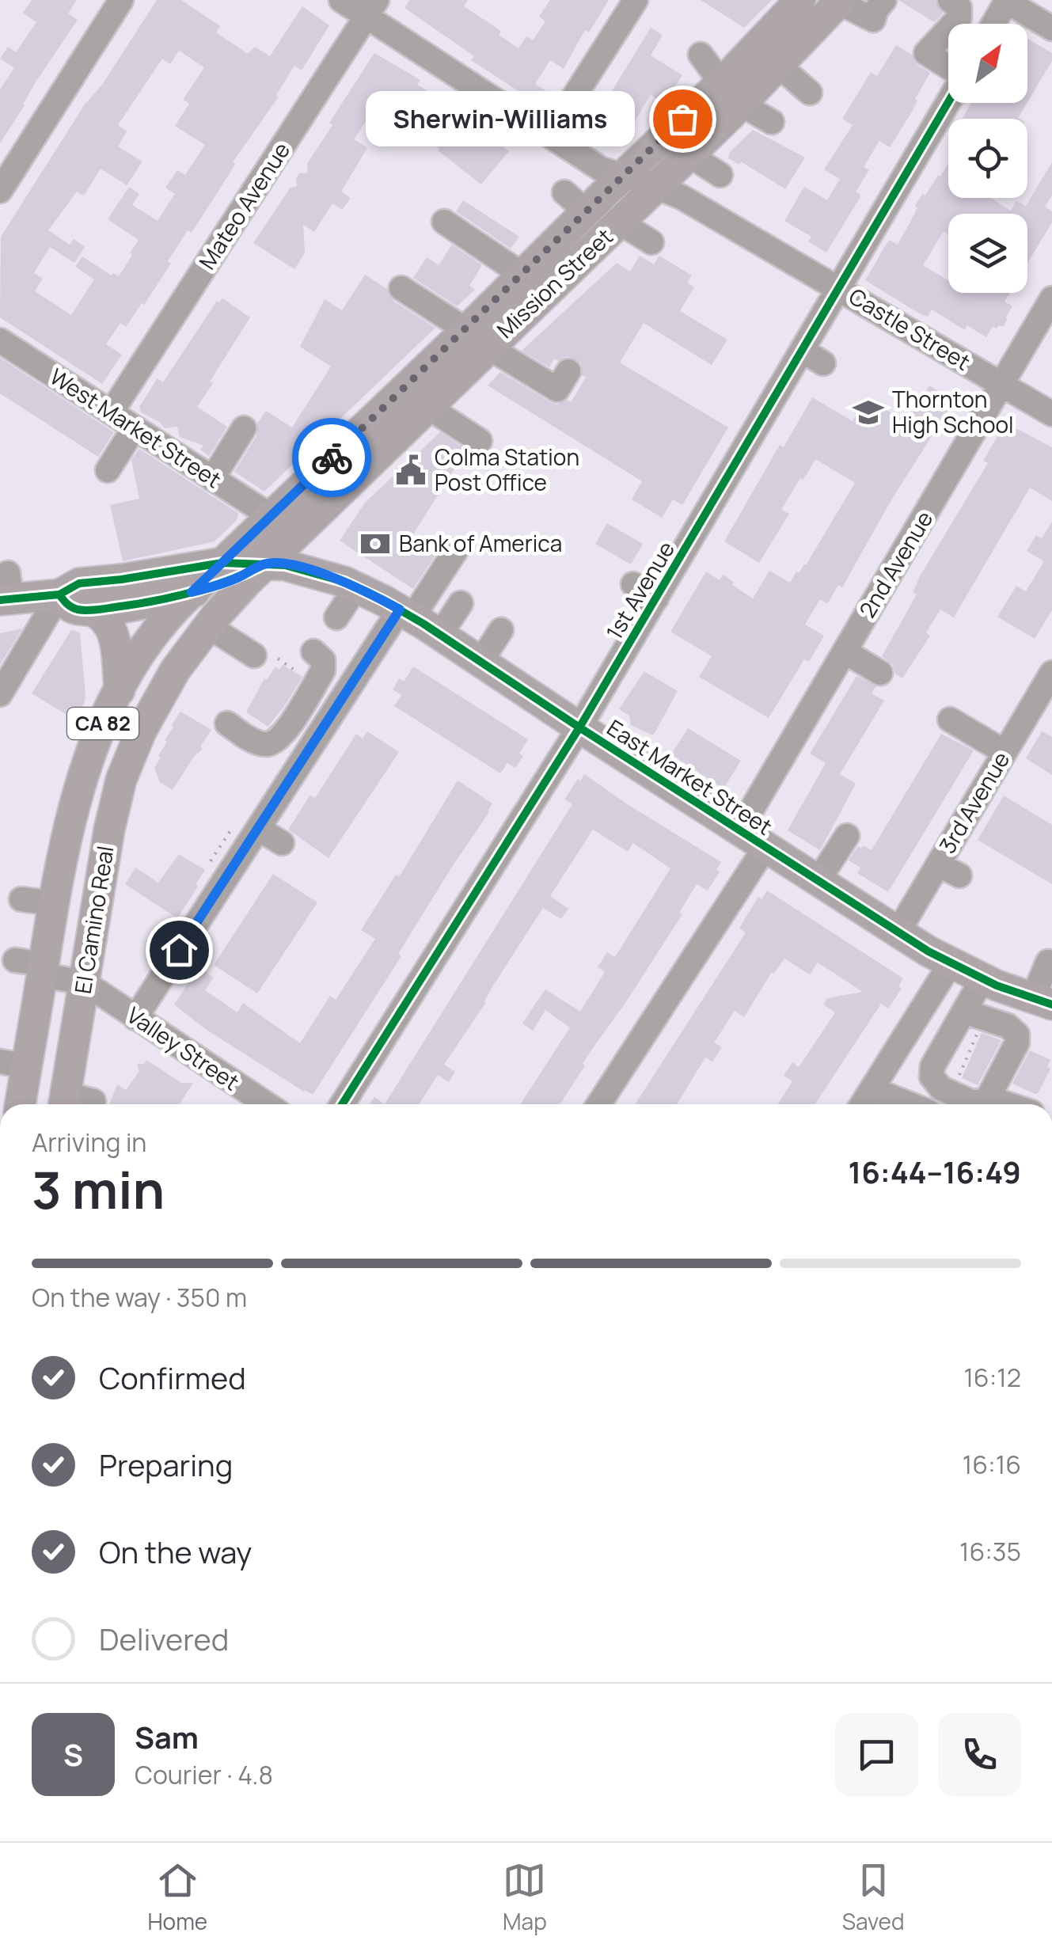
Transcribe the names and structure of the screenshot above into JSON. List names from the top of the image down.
{
  "streets": {
    "main road": [
      "Mission Street",
      "CA 82",
      "East Market Street",
      "El Camino Real"
    ],
    "street": [
      "Mateo Avenue",
      "Castle Street",
      "West Market Street",
      "2nd Avenue",
      "1st Avenue",
      "3rd Avenue",
      "Valley Street"
    ]
  },
  "crossings": [
    ["Mateo Avenue", "Castle Street"],
    ["Mateo Avenue", "West Market Street"],
    ["Mission Street", "Castle Street"],
    ["Mission Street", "West Market Street"],
    ["Mission Street", "CA 82"],
    ["Mission Street", "East Market Street"],
    ["Mission Street", "El Camino Real"],
    ["Castle Street", "2nd Avenue"],
    ["Castle Street", "1st Avenue"],
    ["2nd Avenue", "East Market Street"],
    ["1st Avenue", "East Market Street"],
    ["CA 82", "East Market Street"],
    ["CA 82", "El Camino Real"],
    ["East Market Street", "3rd Avenue"],
    ["El Camino Real", "Valley Street"]
  ],
  "places": {
    "other": ["Sherwin-Williams"],
    "school or university": ["Thornton High School"],
    "public building": ["Colma Station Post Office"],
    "bank": ["Bank of America"]
  },
  "north": "top right",
  "page": {
    "bubble": "Sherwin-Williams",
    "heading": ["3 min", "Arriving in", "16:44–16:49"],
    "panel": ["Sam", "Courier · 4.8"],
    "bar": "On the way · 350 m",
    "list": [
      ["Confirmed", "16:12"],
      ["Preparing", "16:16"],
      ["On the way", "16:35"],
      "Delivered"
    ],
    "round": "S",
    "tabs": ["Home", "Map", "Saved"]
  }
}
